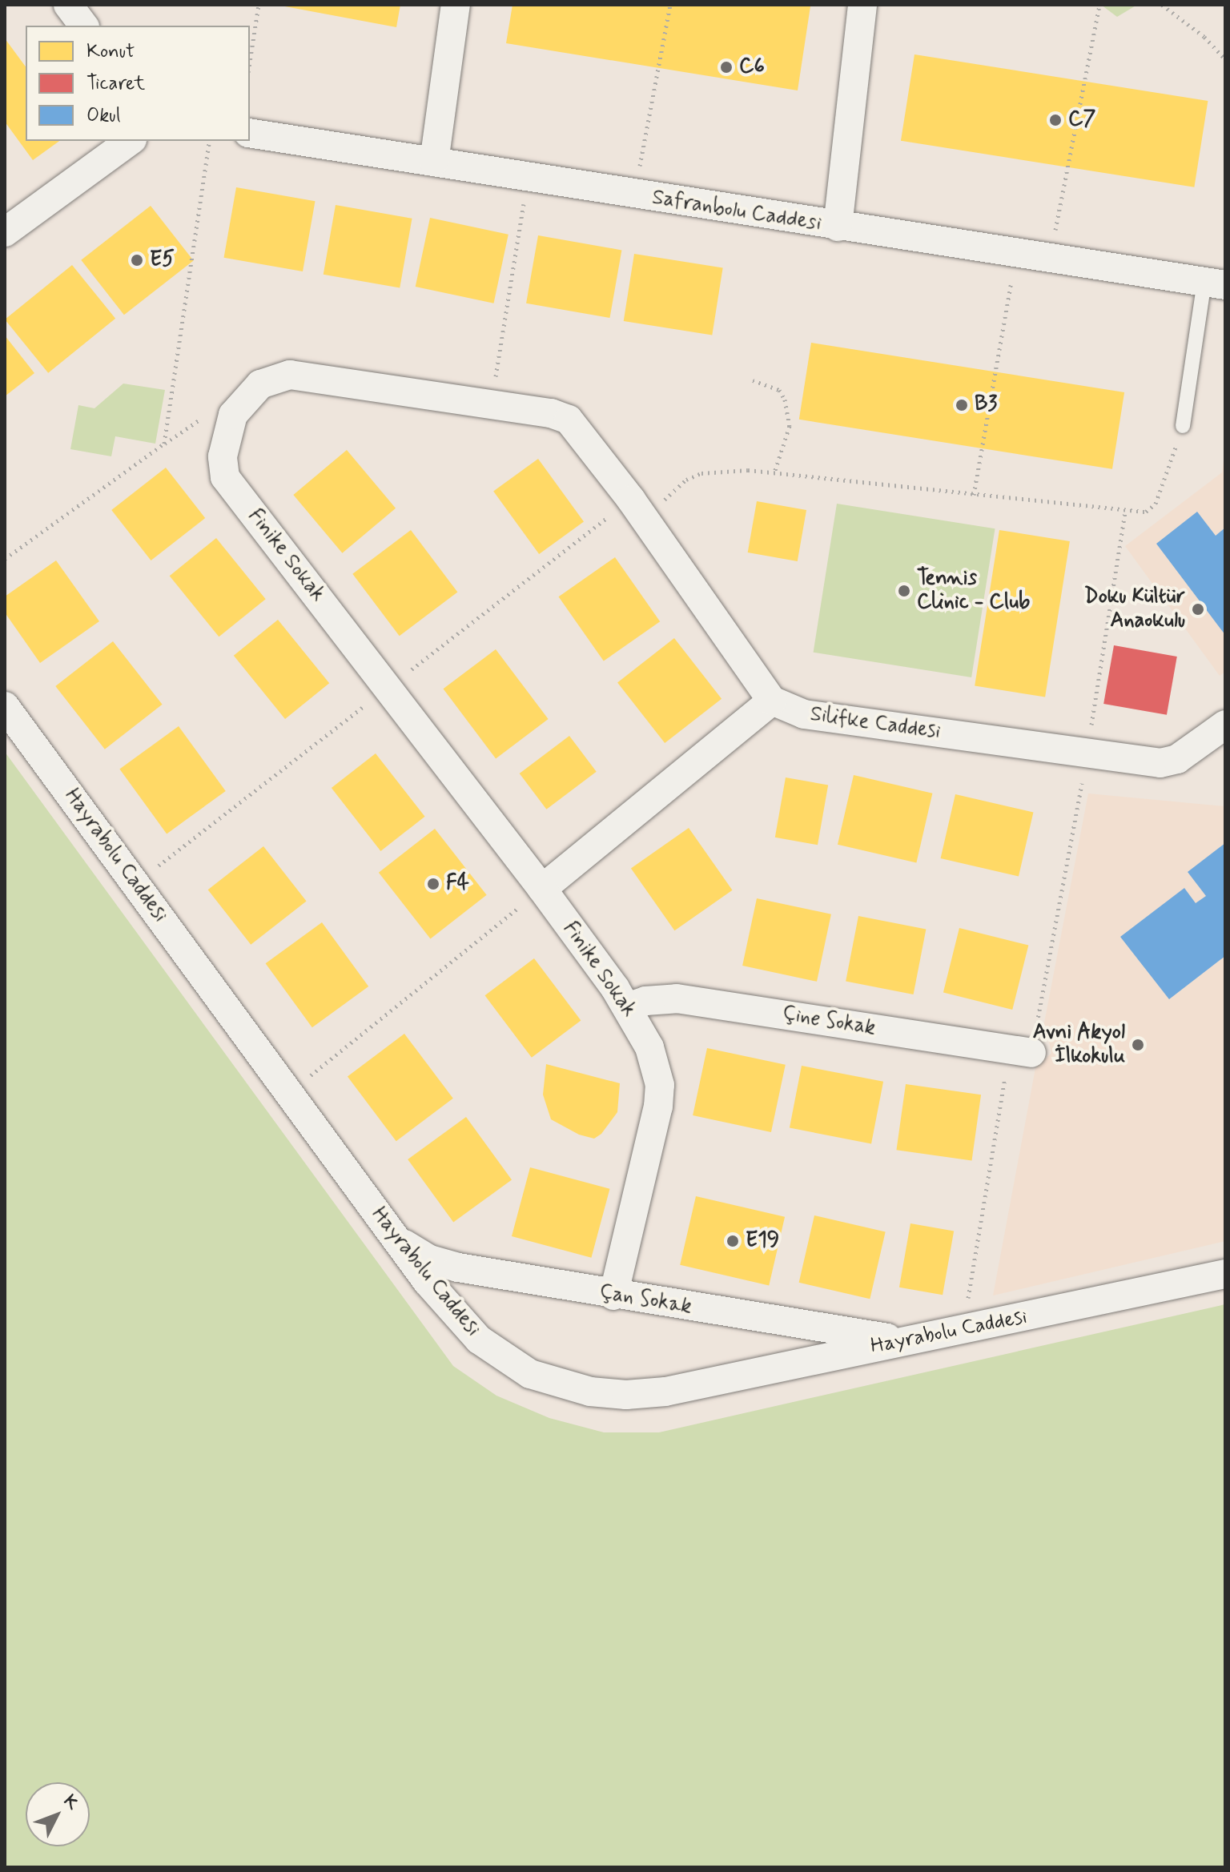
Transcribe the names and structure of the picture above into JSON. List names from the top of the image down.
{
  "streets": {
    "street": [
      "Safranbolu Caddesi",
      "Finike Sokak",
      "Silifke Caddesi",
      "Hayrabolu Caddesi",
      "Çine Sokak",
      "Çan Sokak"
    ]
  },
  "crossings": [
    ["Finike Sokak", "Silifke Caddesi"],
    ["Finike Sokak", "Çine Sokak"],
    ["Finike Sokak", "Çan Sokak"],
    ["Hayrabolu Caddesi", "Çan Sokak"]
  ],
  "places": [
    "C6",
    "C7",
    "E5",
    "B3",
    "Tennis Clinic - Club",
    "Doku Kültür Anaokulu",
    "F4",
    "Avni Akyol İlkokulu",
    "E19"
  ],
  "legend": ["Konut", "Ticaret", "Okul"],
  "north": "top right"
}
